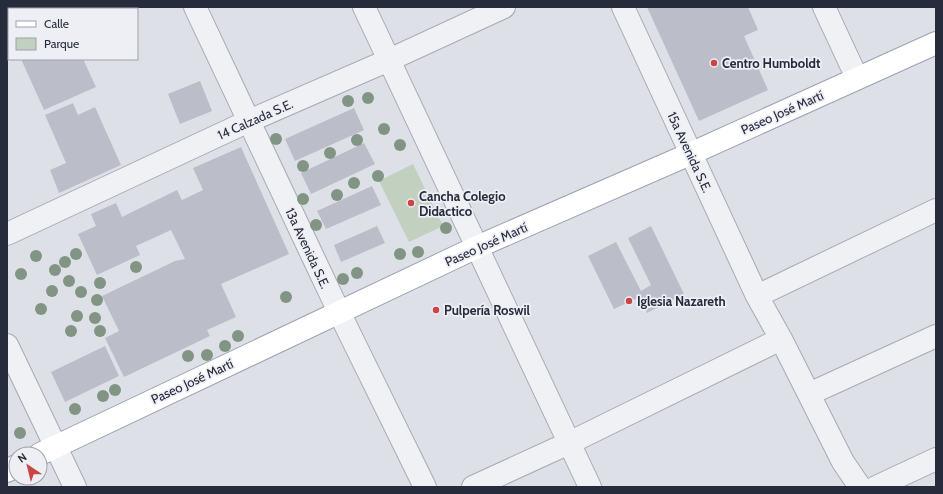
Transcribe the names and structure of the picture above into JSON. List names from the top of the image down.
{
  "streets": {
    "main road": ["Paseo José Martí"],
    "street": ["14 Calzada S.E.", "15a Avenida S.E.", "13a Avenida S.E."]
  },
  "crossings": [
    ["Paseo José Martí", "15a Avenida S.E."],
    ["Paseo José Martí", "13a Avenida S.E."],
    ["14 Calzada S.E.", "13a Avenida S.E."]
  ],
  "places": [
    "Centro Humboldt",
    "Cancha Colegio Didactico",
    "Iglesia Nazareth",
    "Pulpería Roswil"
  ],
  "legend": ["Calle", "Parque"],
  "north": "top left"
}
